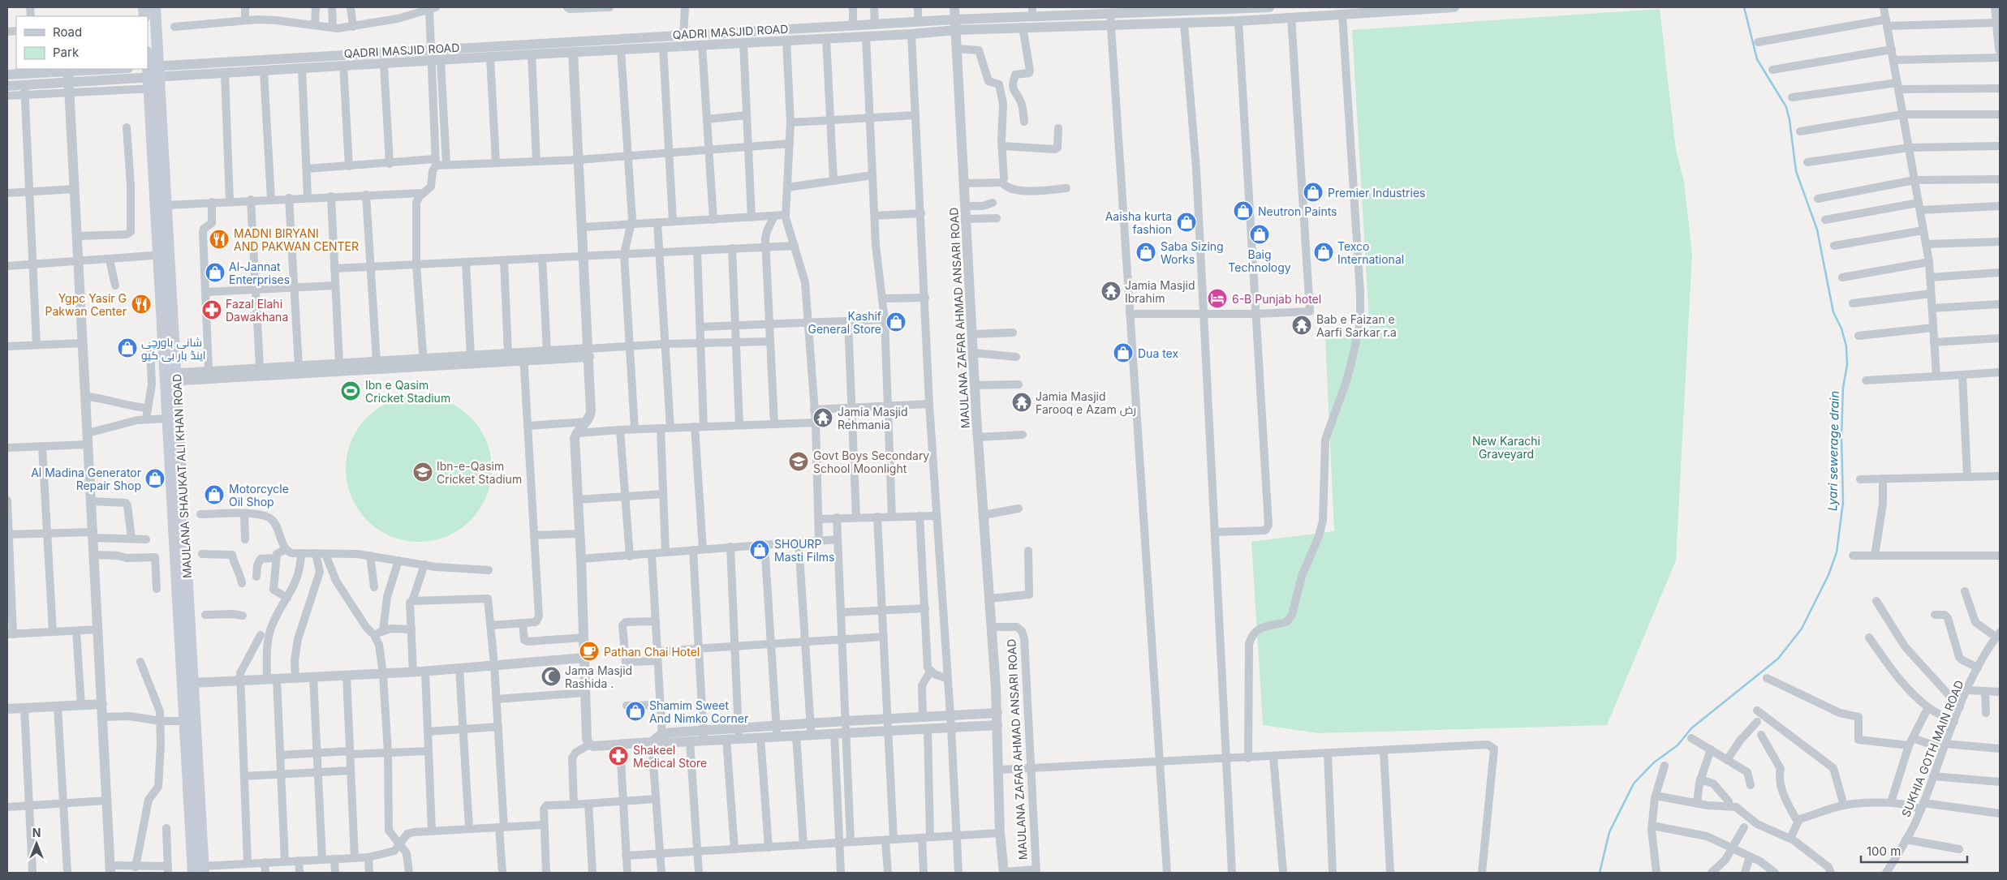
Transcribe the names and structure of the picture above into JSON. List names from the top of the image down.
{
  "streets": {
    "main road": ["MAULANA SHAUKAT ALI KHAN ROAD"],
    "street": ["QADRI MASJID ROAD", "MAULANA ZAFAR AHMAD ANSARI ROAD", "SUKHIA GOTH MAIN ROAD"]
  },
  "crossings": [
    ["QADRI MASJID ROAD", "MAULANA ZAFAR AHMAD ANSARI ROAD"],
    ["QADRI MASJID ROAD", "MAULANA SHAUKAT ALI KHAN ROAD"]
  ],
  "water": ["Lyari sewerage drain"],
  "parks": ["New Karachi Graveyard"],
  "places": {
    "shop": [
      "Premier Industries",
      "Neutron Paints",
      "Aaisha kurta fashion",
      "Baig Technology",
      "Saba Sizing Works",
      "Texco International",
      "Al-Jannat Enterprises",
      "Kashif General Store",
      "شانی باورچی اینڈ بار بی کیو",
      "Dua tex",
      "Al Madina Generator Repair Shop",
      "Motorcycle Oil Shop",
      "SHOURP Masti Films",
      "Shamim Sweet And Nimko Corner"
    ],
    "restaurant": ["MADNI BIRYANI AND PAKWAN CENTER", "Ygpc Yasir G Pakwan Center"],
    "temple": [
      "Jamia Masjid Ibrahim",
      "Bab e Faizan e Aarfi Sarkar r.a",
      "Jamia Masjid Farooq e Azam رض",
      "Jamia Masjid Rehmania"
    ],
    "hotel": ["6-B Punjab hotel"],
    "pharmacy": ["Fazal Elahi Dawakhana", "Shakeel Medical Store"],
    "sports": ["Ibn e Qasim Cricket Stadium"],
    "school or university": ["Govt Boys Secondary School Moonlight", "Ibn-e-Qasim Cricket Stadium"],
    "cafe": ["Pathan Chai Hotel"],
    "mosque": ["Jama Masjid Rashida ."]
  },
  "legend": ["Road", "Park"],
  "scale_bar": "100 m",
  "north": "top"
}
